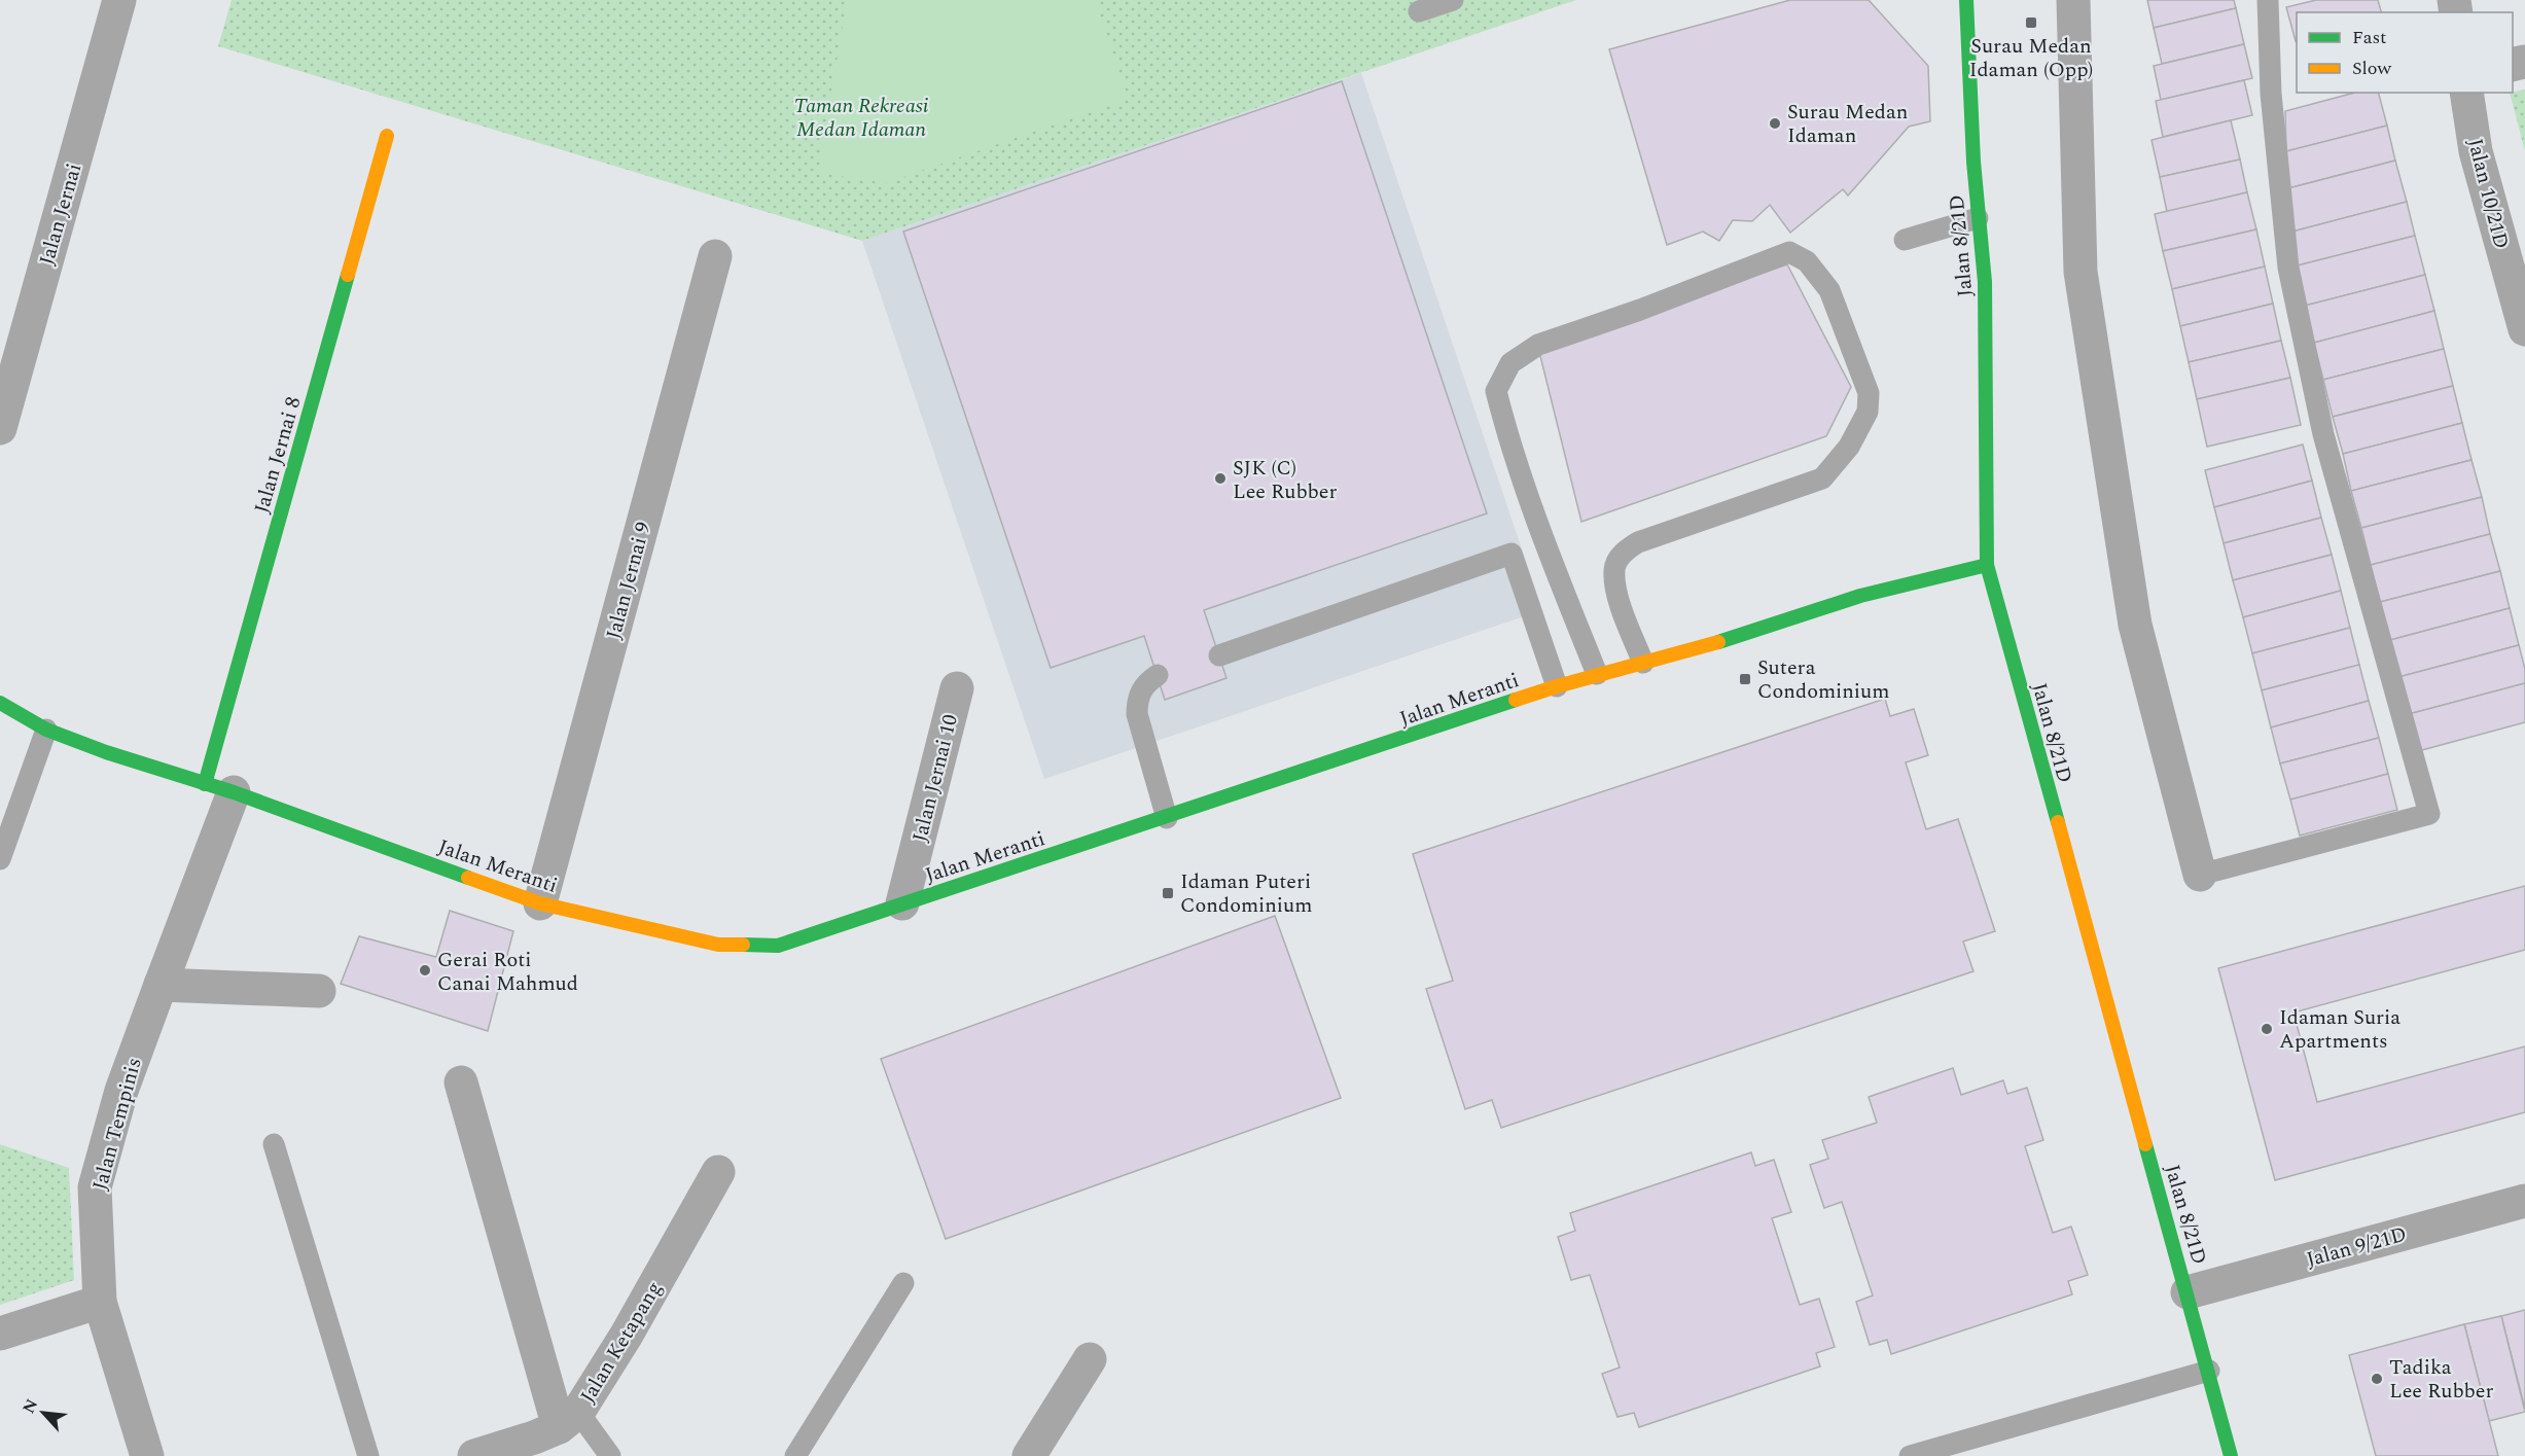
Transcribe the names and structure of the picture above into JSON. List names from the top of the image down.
{
  "streets": {
    "street": [
      "Jalan 10/21D",
      "Jalan Jernai",
      "Jalan 8/21D",
      "Jalan Jernai 8",
      "Jalan Jernai 9",
      "Jalan Meranti",
      "Jalan Jernai 10",
      "Jalan Tempinis",
      "Jalan 9/21D",
      "Jalan Ketapang"
    ]
  },
  "crossings": [
    ["Jalan 8/21D", "Jalan Meranti"],
    ["Jalan 8/21D", "Jalan 9/21D"],
    ["Jalan Jernai 8", "Jalan Meranti"],
    ["Jalan Jernai 8", "Jalan Tempinis"],
    ["Jalan Jernai 9", "Jalan Meranti"],
    ["Jalan Meranti", "Jalan Jernai 10"],
    ["Jalan Meranti", "Jalan Tempinis"]
  ],
  "parks": ["Taman Rekreasi Medan Idaman"],
  "places": {
    "transit": ["Surau Medan Idaman (Opp)", "Sutera Condominium", "Idaman Puteri Condominium"],
    "other": [
      "Surau Medan Idaman",
      "SJK (C) Lee Rubber",
      "Gerai Roti Canai Mahmud",
      "Idaman Suria Apartments",
      "Tadika Lee Rubber"
    ]
  },
  "legend": ["Fast", "Slow"],
  "north": "top left"
}
